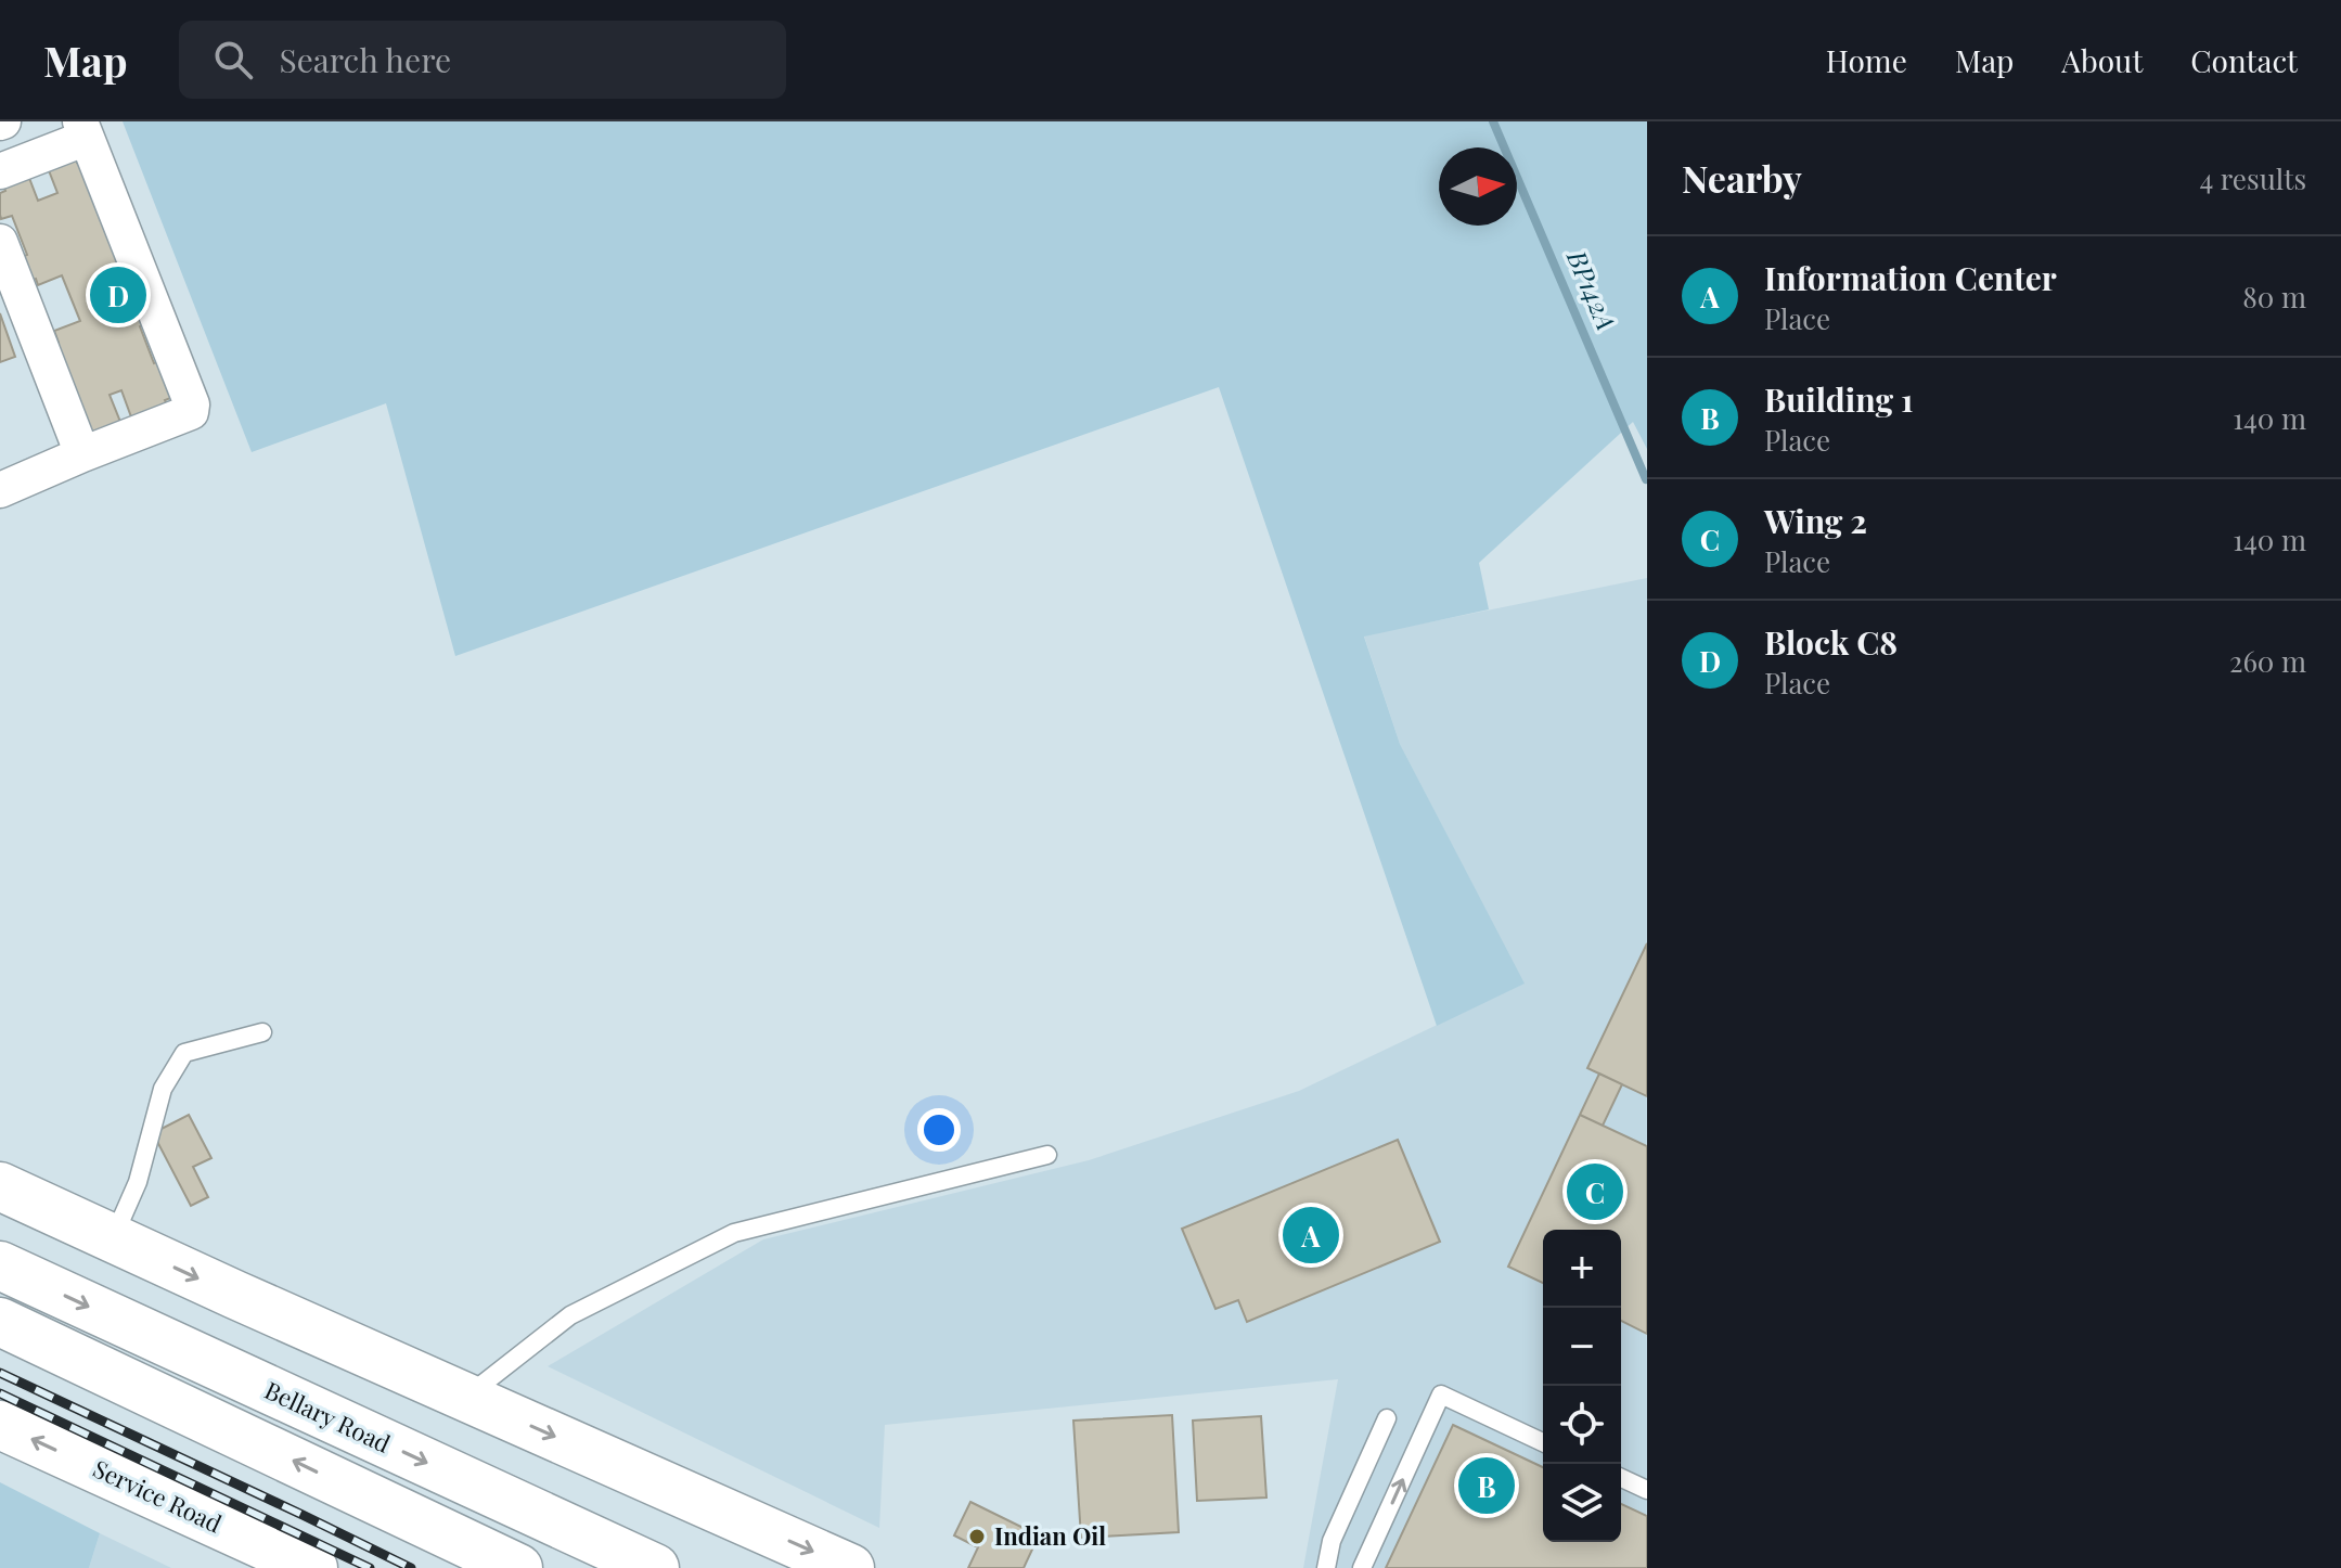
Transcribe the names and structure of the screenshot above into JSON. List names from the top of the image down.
{
  "streets": {
    "main road": ["Bellary Road", "Service Road"]
  },
  "water": ["BP142A"],
  "places": ["Indian Oil"],
  "north": "right",
  "page": {
    "header": "Map",
    "search": "Search here",
    "nav": [
      "Home",
      "Map",
      "About",
      "Contact"
    ],
    "heading": ["Nearby", "4 results"],
    "list": [
      {
        "mark": "A",
        "name": "Information Center",
        "note": "Place",
        "value": "80 m"
      },
      {
        "mark": "B",
        "name": "Building 1",
        "note": "Place",
        "value": "140 m"
      },
      {
        "mark": "C",
        "name": "Wing 2",
        "note": "Place",
        "value": "140 m"
      },
      {
        "mark": "D",
        "name": "Block C8",
        "note": "Place",
        "value": "260 m"
      }
    ],
    "pins": [
      "D",
      "C",
      "A",
      "B"
    ],
    "map_buttons": ["+", "−"]
  }
}
